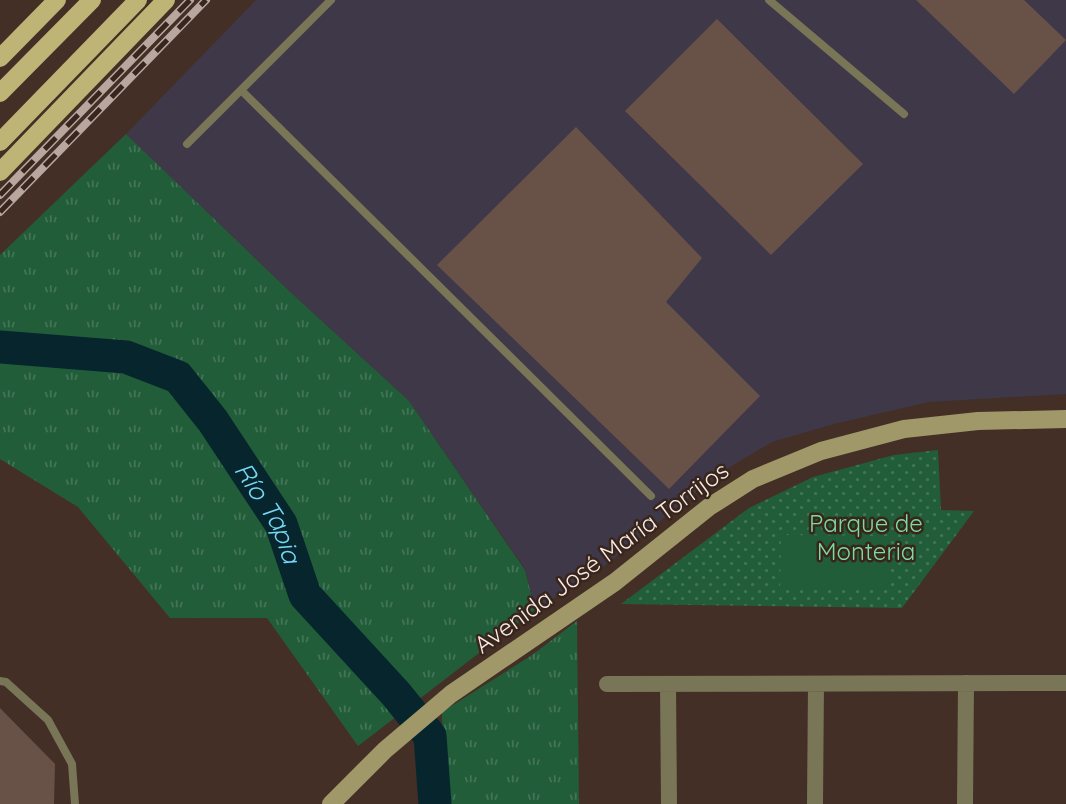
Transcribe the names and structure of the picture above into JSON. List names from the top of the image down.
{
  "streets": {
    "main road": ["Avenida José María Torrijos"]
  },
  "water": ["Río Tapia"],
  "parks": ["Parque de Monteria"]
}
